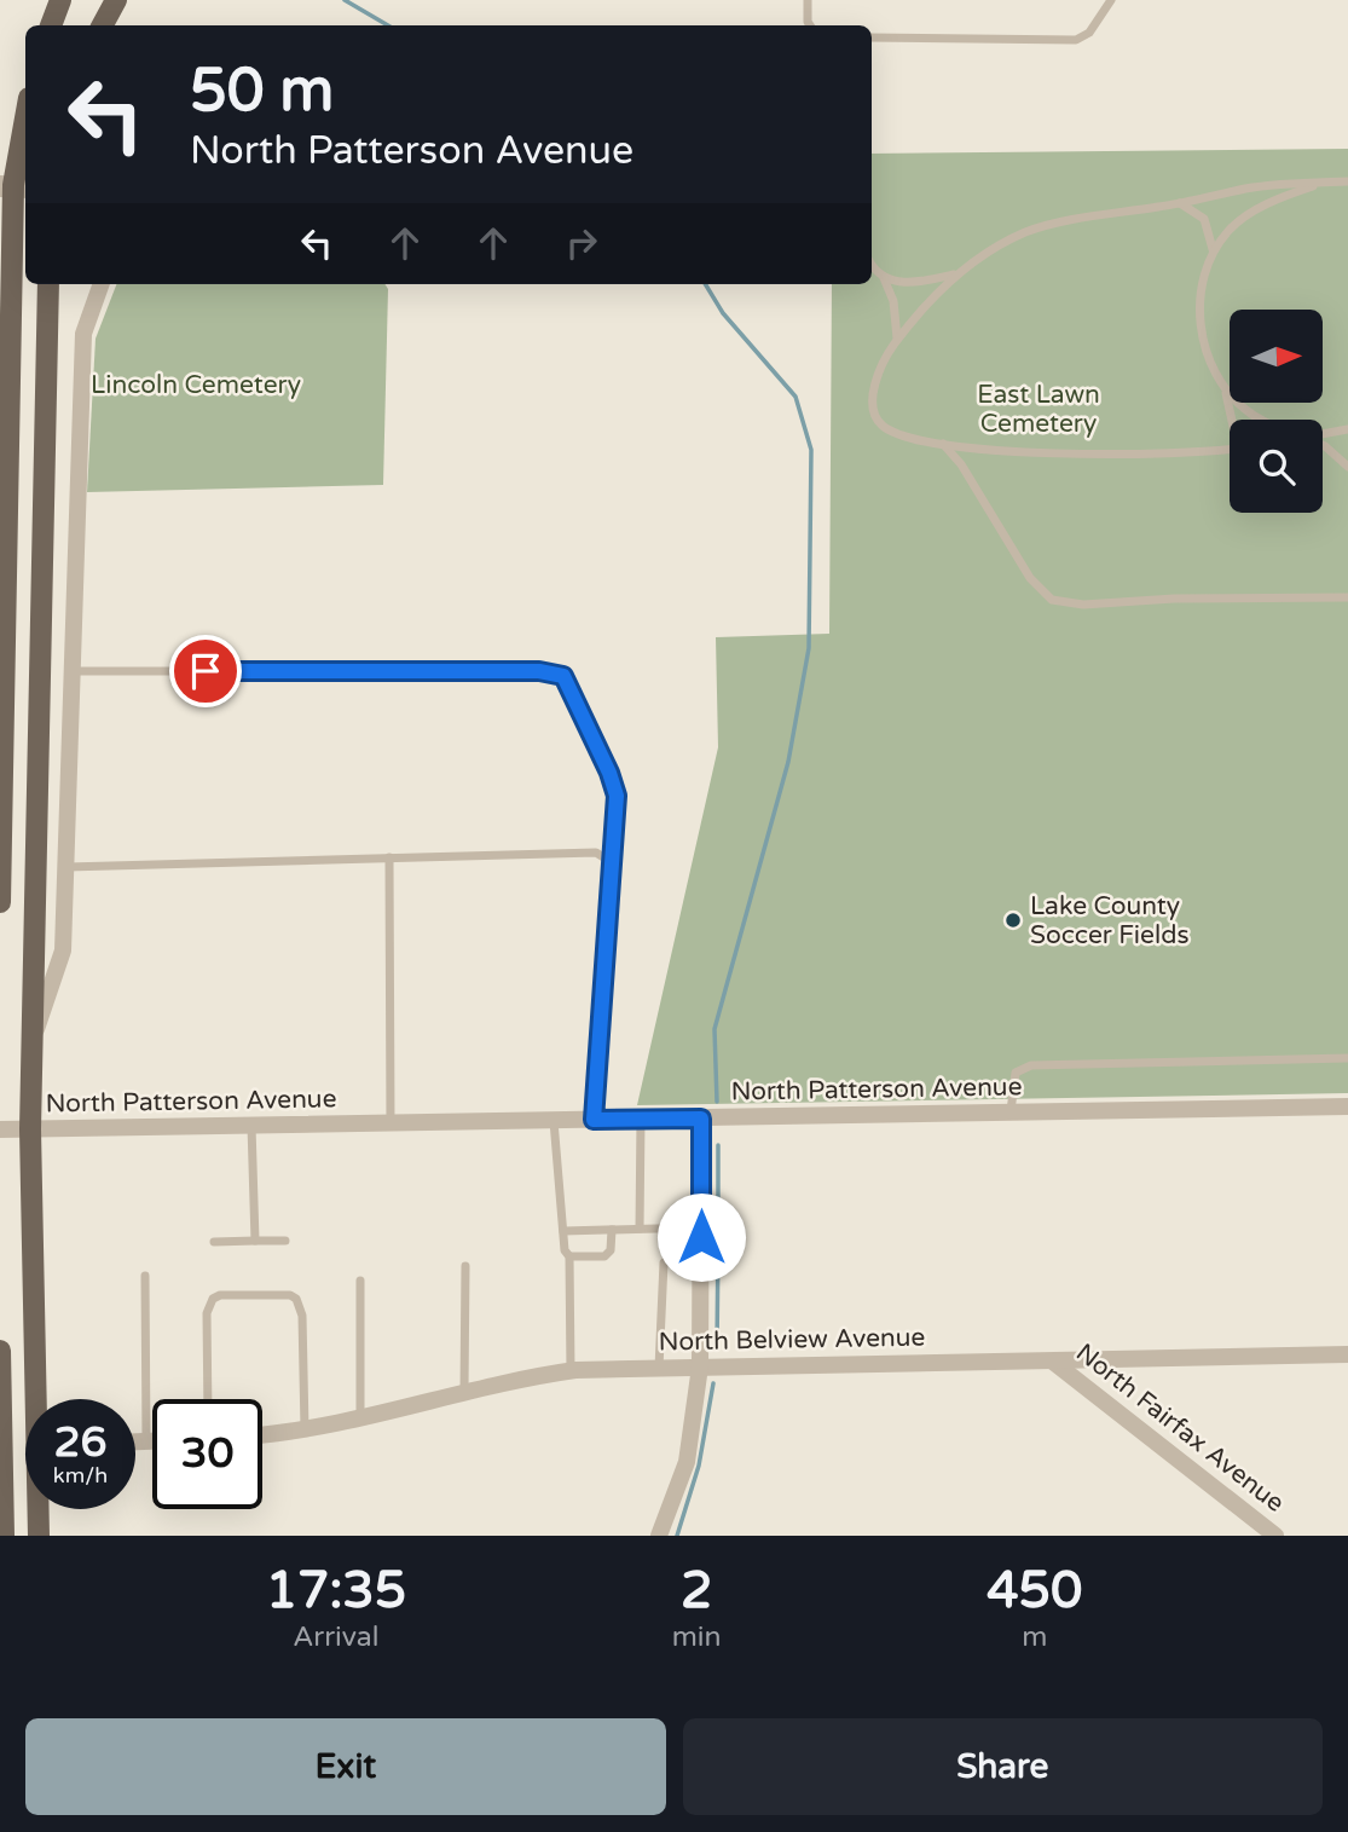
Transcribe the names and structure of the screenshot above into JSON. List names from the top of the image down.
{
  "streets": {
    "street": ["North Patterson Avenue", "North Belview Avenue", "North Fairfax Avenue"]
  },
  "crossings": [
    ["North Belview Avenue", "North Fairfax Avenue"]
  ],
  "parks": ["Lincoln Cemetery", "East Lawn Cemetery"],
  "places": ["Lake County Soccer Fields"],
  "north": "right",
  "page": {
    "turn": ["50 m", "North Patterson Avenue"],
    "speed": "26 km/h",
    "limit": "30",
    "eta": [
      "17:35",
      "Arrival",
      "2",
      "min",
      "450",
      "m"
    ],
    "buttons": ["Exit", "Share"]
  }
}
